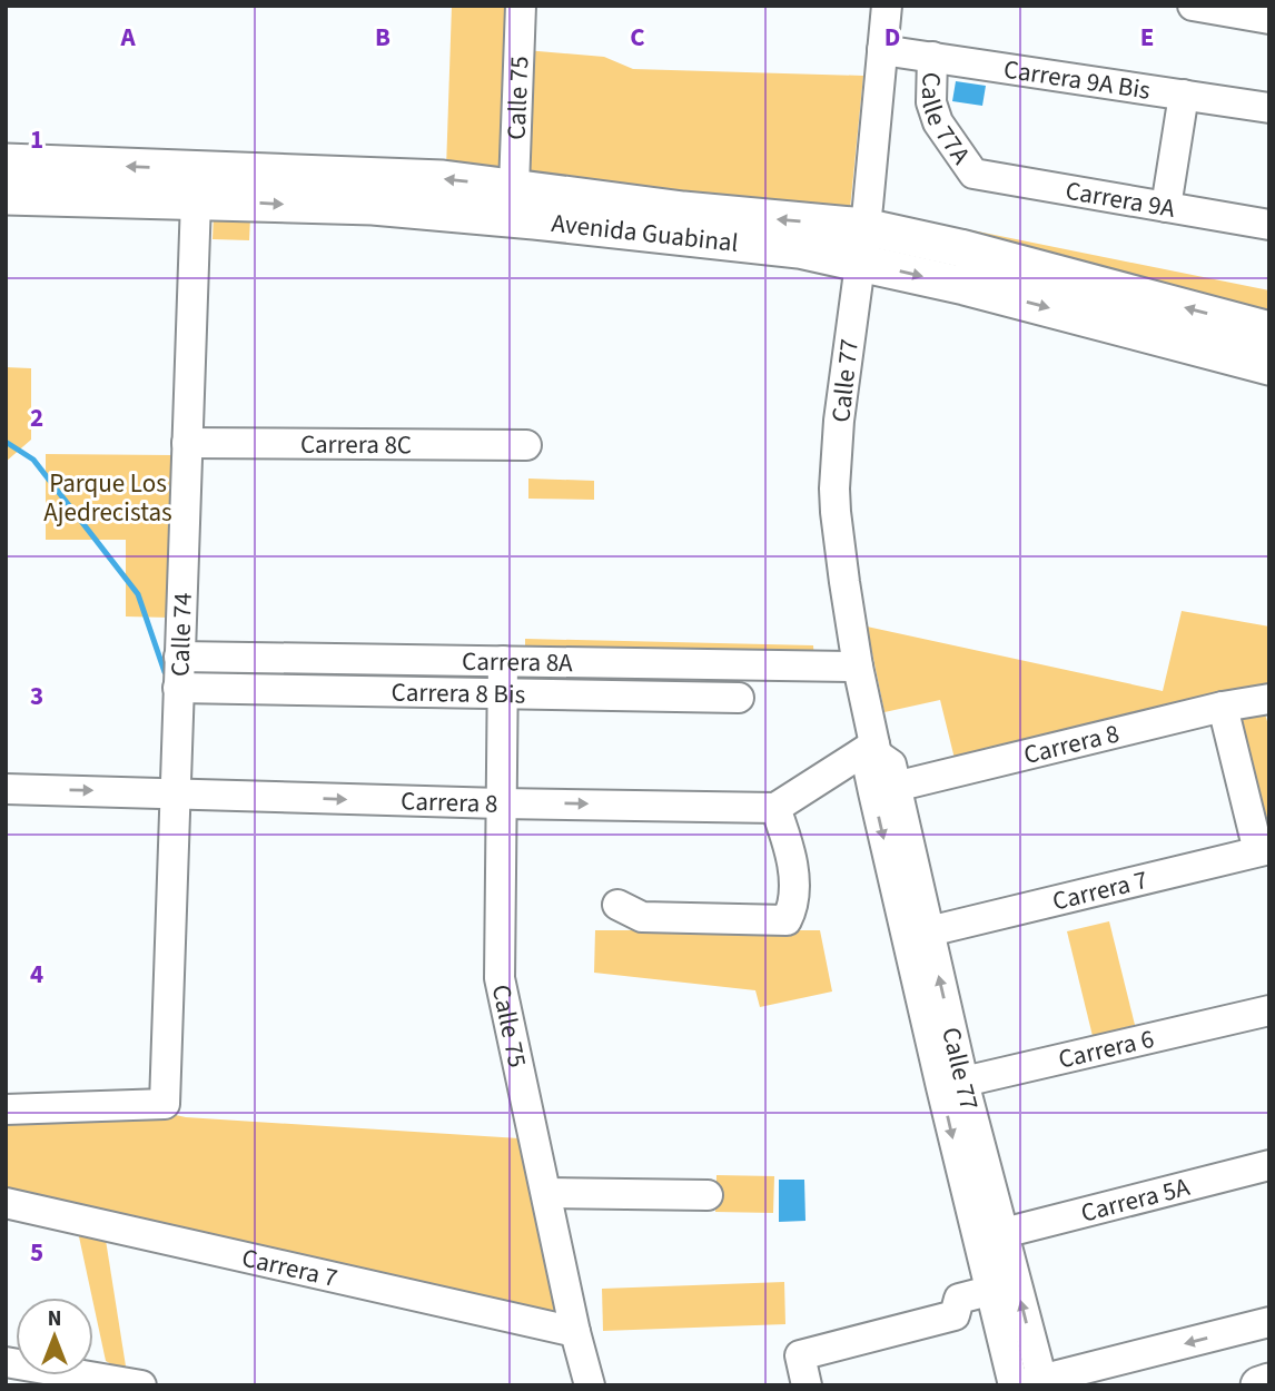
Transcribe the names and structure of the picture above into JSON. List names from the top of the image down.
{
  "streets": {
    "main road": ["Avenida Guabinal"],
    "street": [
      "Carrera 9A Bis",
      "Calle 75",
      "Calle 77A",
      "Carrera 9A",
      "Calle 77",
      "Carrera 8C",
      "Calle 74",
      "Carrera 8A",
      "Carrera 8 Bis",
      "Carrera 8",
      "Carrera 7",
      "Carrera 6",
      "Carrera 5A"
    ]
  },
  "crossings": [
    ["Carrera 9A Bis", "Calle 77A"],
    ["Carrera 9A Bis", "Calle 77"],
    ["Calle 75", "Avenida Guabinal"],
    ["Calle 75", "Carrera 8A"],
    ["Calle 75", "Carrera 8 Bis"],
    ["Calle 75", "Carrera 8"],
    ["Calle 75", "Carrera 7"],
    ["Calle 77A", "Carrera 9A"],
    ["Avenida Guabinal", "Calle 77"],
    ["Avenida Guabinal", "Calle 74"],
    ["Calle 77", "Carrera 8A"],
    ["Calle 77", "Carrera 8"],
    ["Calle 77", "Carrera 7"],
    ["Calle 77", "Carrera 6"],
    ["Calle 77", "Carrera 5A"],
    ["Carrera 8C", "Calle 74"],
    ["Calle 74", "Carrera 8A"],
    ["Calle 74", "Carrera 8 Bis"],
    ["Calle 74", "Carrera 8"]
  ],
  "one_way": ["Carrera 8"],
  "parks": ["Parque Los Ajedrecistas"],
  "north": "top",
  "grid": {
    "columns": [
      "A",
      "B",
      "C",
      "D",
      "E"
    ],
    "rows": [
      "1",
      "2",
      "3",
      "4",
      "5"
    ]
  }
}
